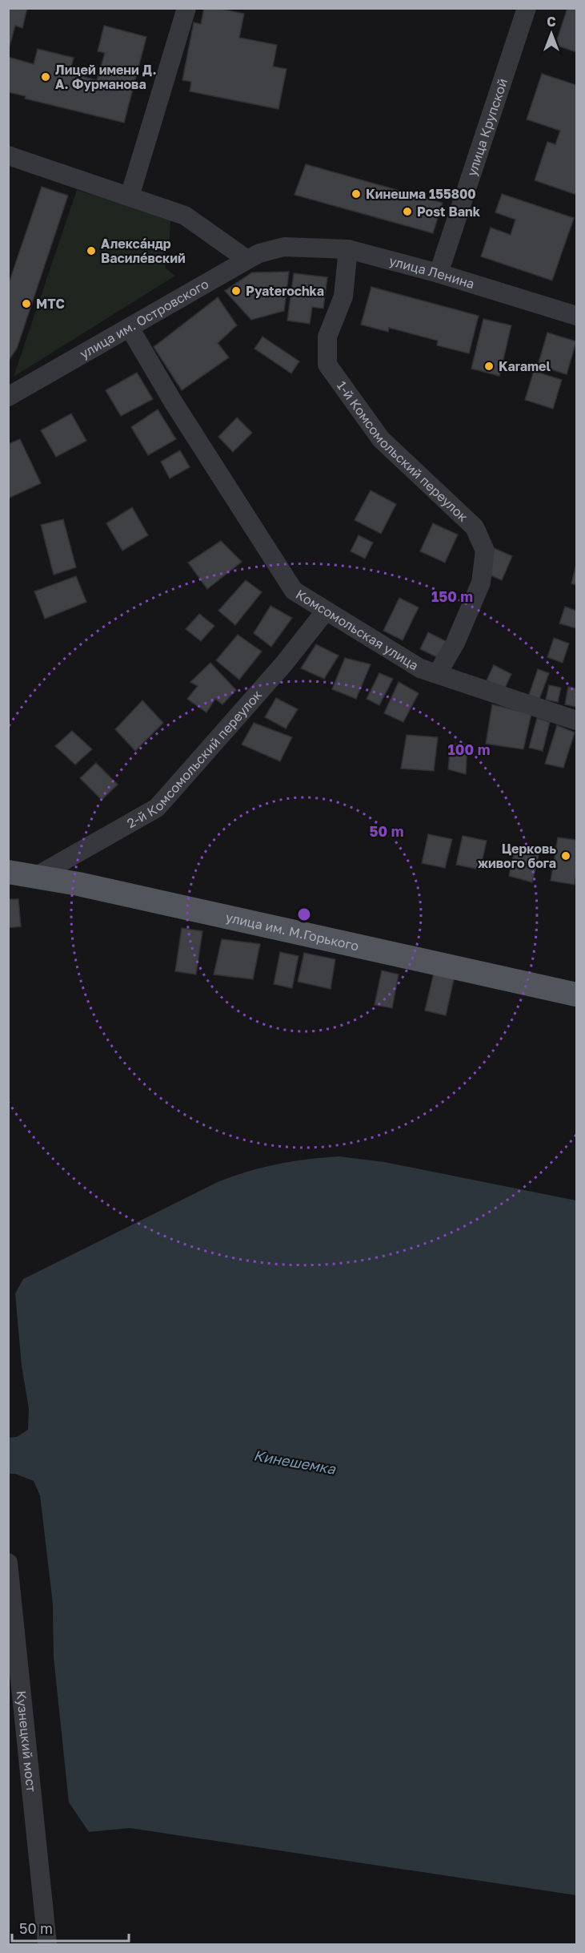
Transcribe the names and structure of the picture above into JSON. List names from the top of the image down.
{
  "streets": {
    "main road": ["улица им. М.Горького"],
    "street": [
      "улица Крупской",
      "улица Ленина",
      "улица им. Островского",
      "1-й Комсомольский переулок",
      "Комсомольская улица",
      "2-й Комсомольский переулок",
      "Кузнецкий мост"
    ]
  },
  "crossings": [
    ["улица Крупской", "улица Ленина"],
    ["улица Ленина", "улица им. Островского"],
    ["улица Ленина", "1-й Комсомольский переулок"],
    ["улица им. Островского", "Комсомольская улица"],
    ["1-й Комсомольский переулок", "Комсомольская улица"],
    ["Комсомольская улица", "2-й Комсомольский переулок"],
    ["2-й Комсомольский переулок", "улица им. М.Горького"]
  ],
  "water": ["Кинешемка"],
  "places": [
    "Лицей имени Д. А. Фурманова",
    "Кинешма 155800",
    "Post Bank",
    "Алекса́ндр Василе́вский",
    "Pyaterochka",
    "МТС",
    "Karamel",
    "Церковь живого бога"
  ],
  "scale_bar": "50 m",
  "north": "top",
  "rings": ["150 m", "100 m", "50 m"]
}
